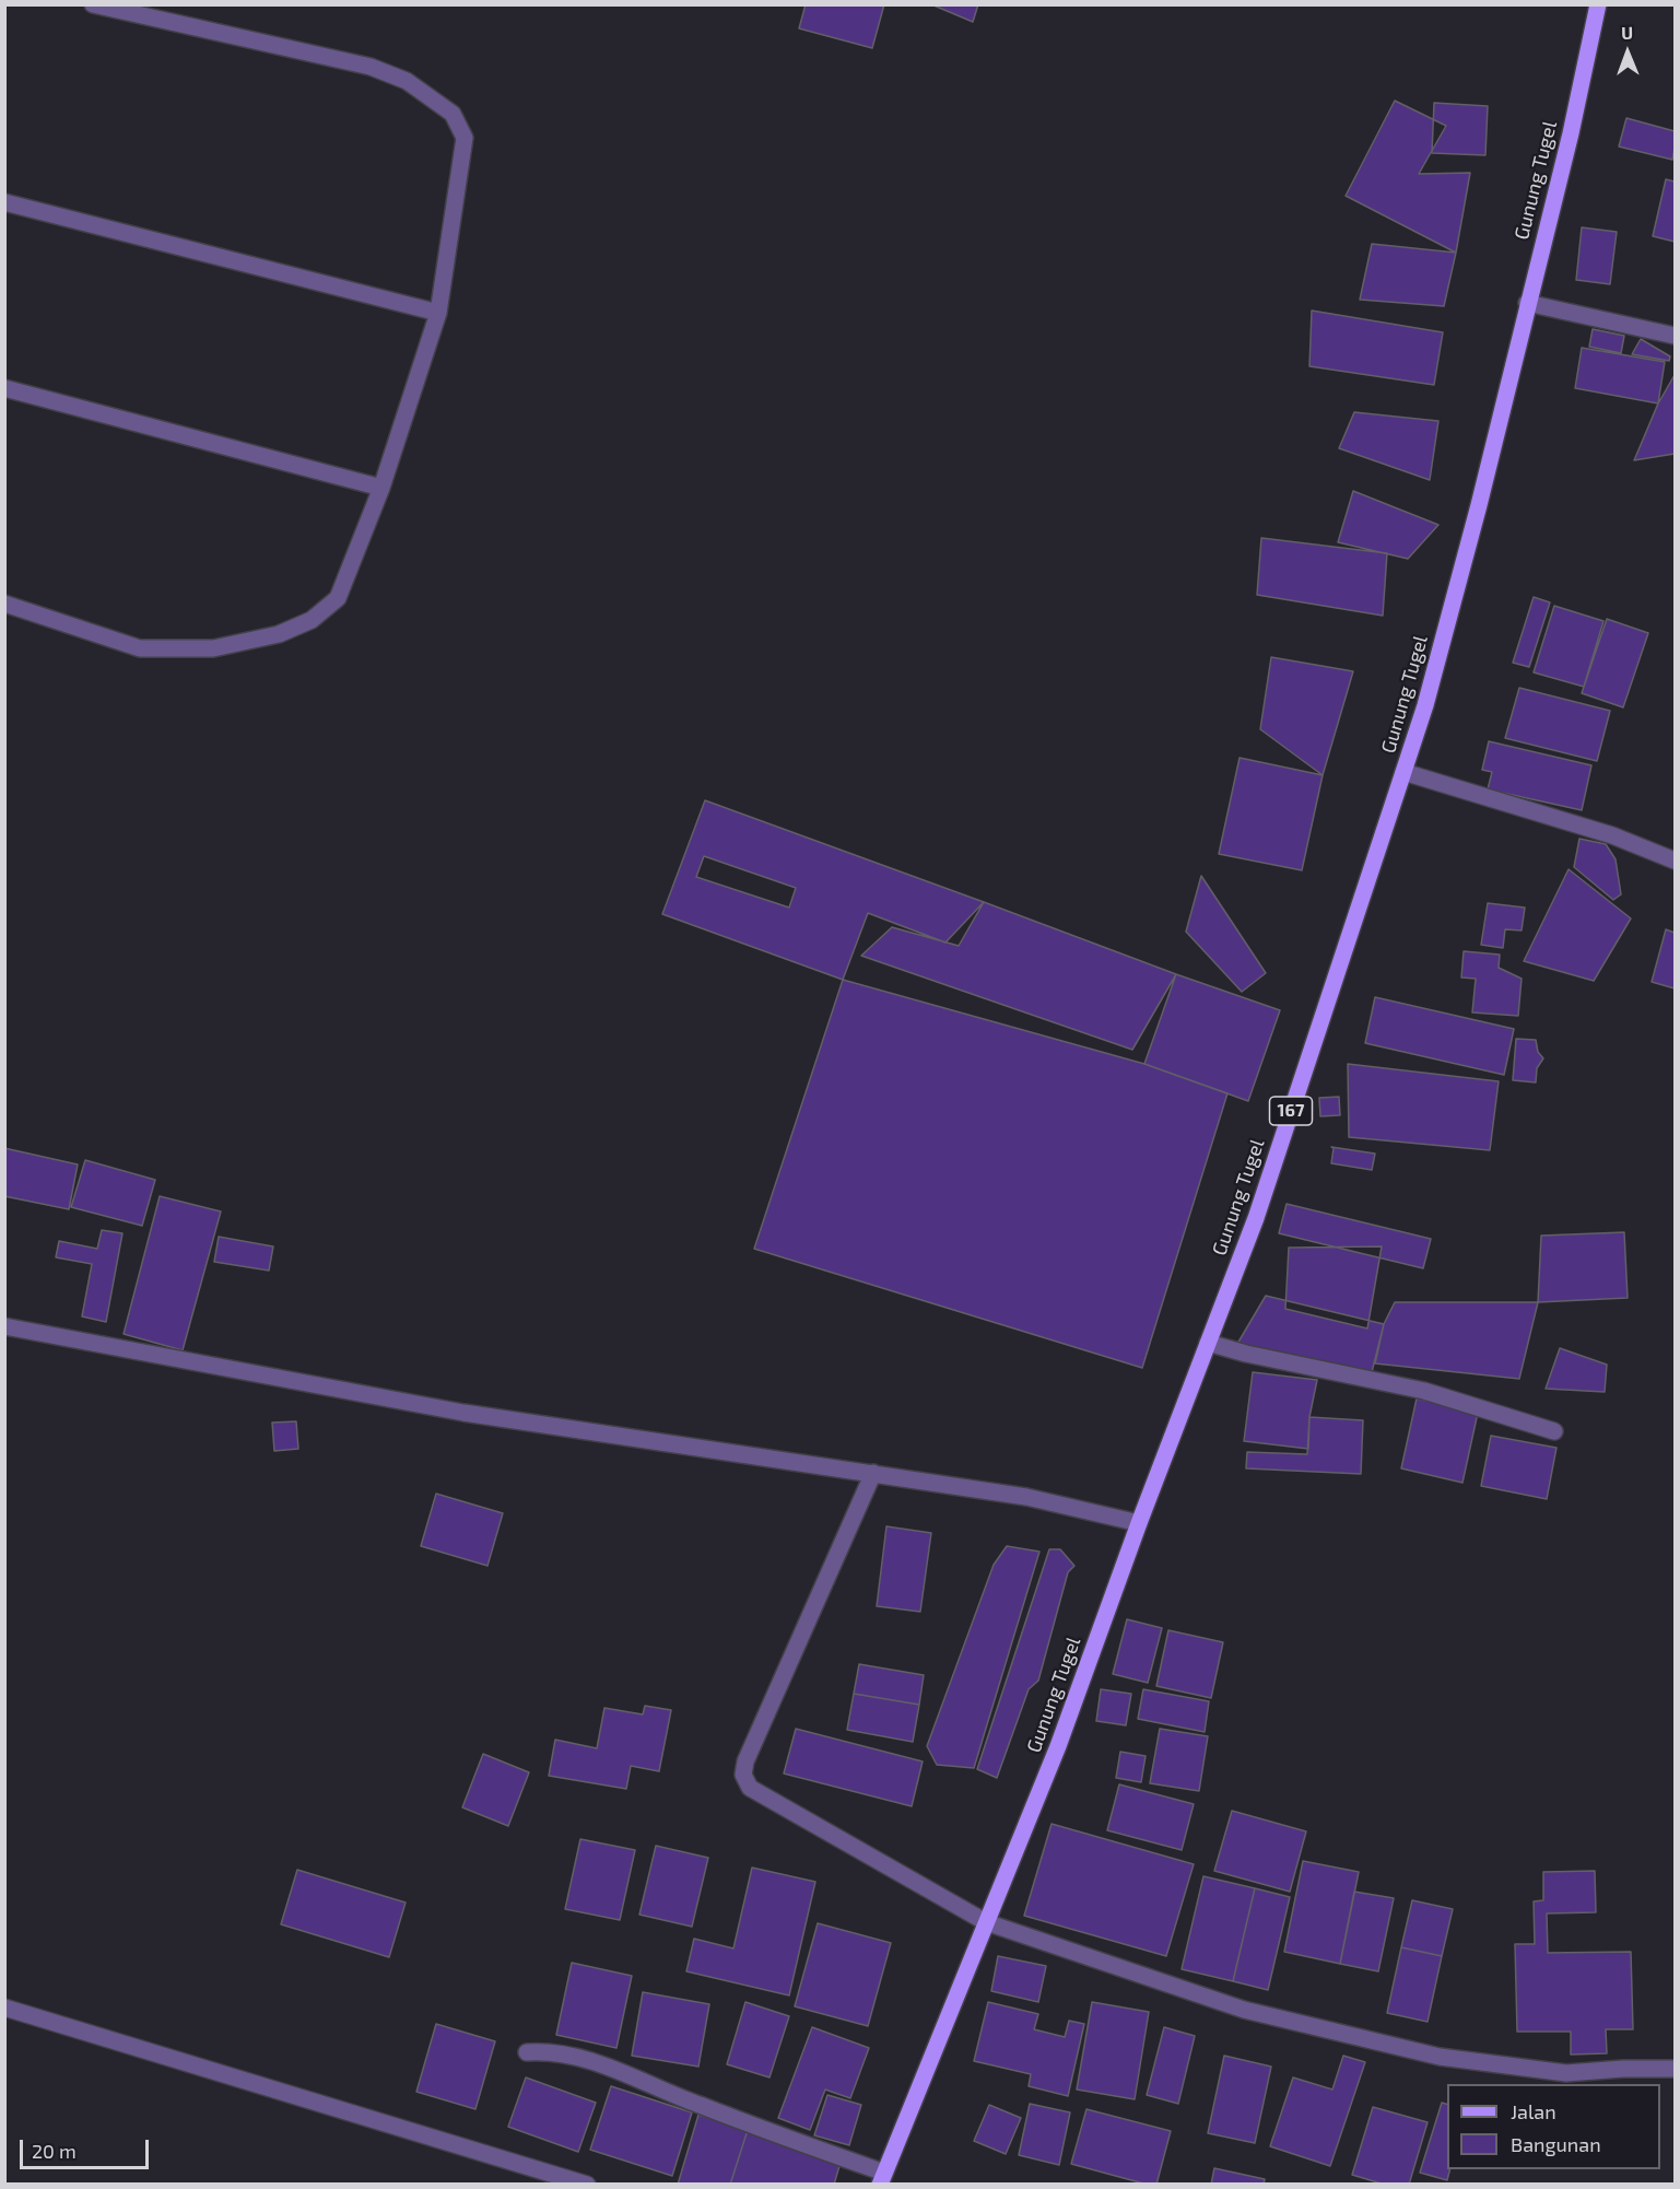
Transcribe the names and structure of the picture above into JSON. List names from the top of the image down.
{
  "streets": {
    "main road": ["Gunung Tugel", "167"]
  },
  "legend": ["Jalan", "Bangunan"],
  "scale_bar": "20 m",
  "north": "top"
}
